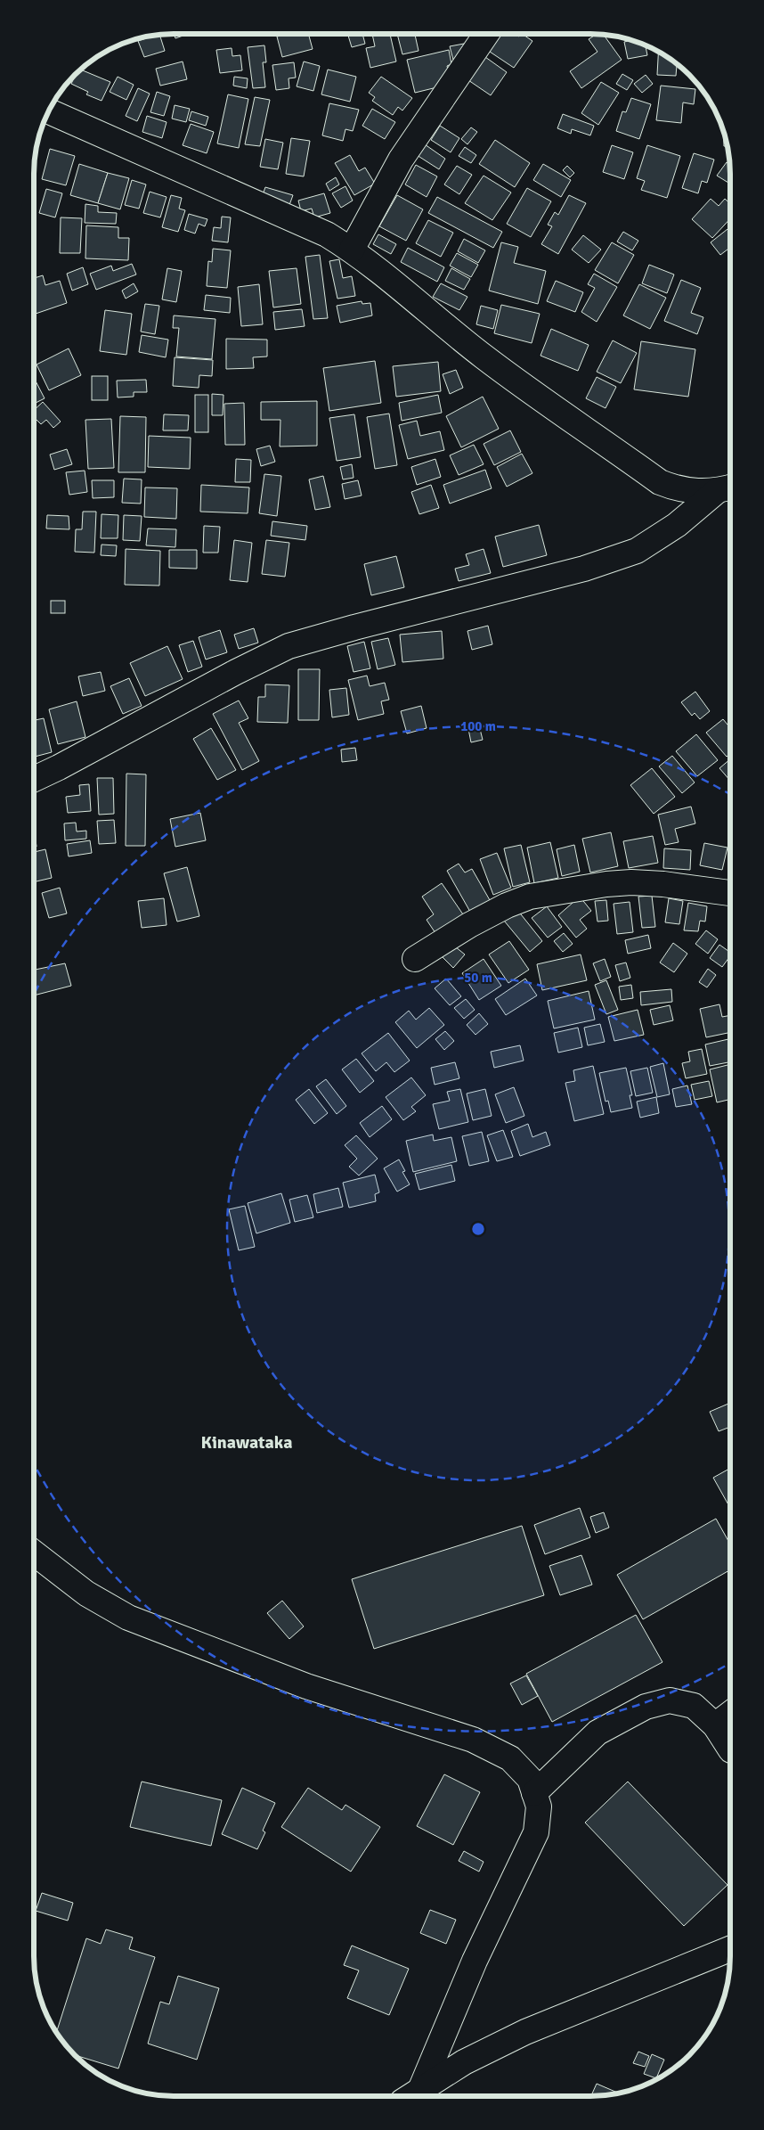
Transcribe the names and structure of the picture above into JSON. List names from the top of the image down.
{
  "districts": ["Kinawataka"],
  "rings": ["100 m", "50 m"]
}
